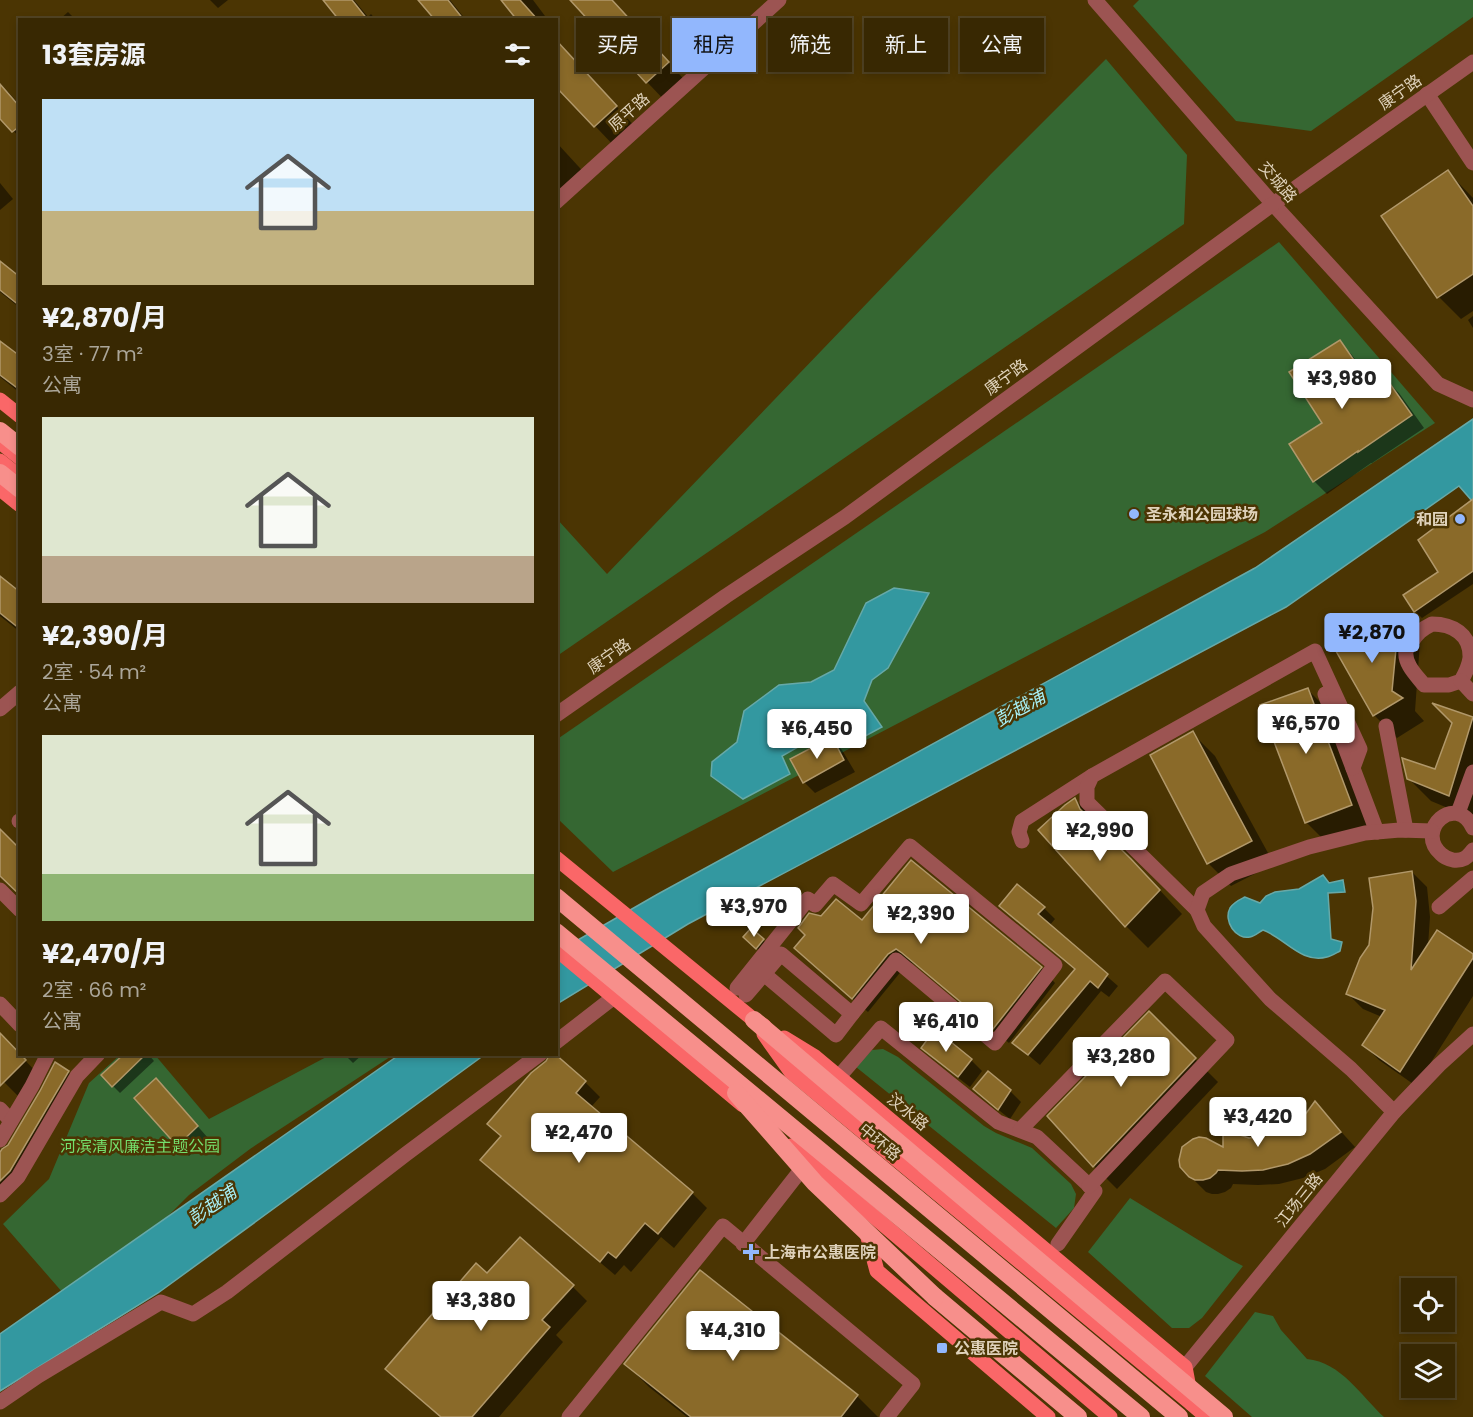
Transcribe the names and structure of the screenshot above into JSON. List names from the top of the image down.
{
  "streets": {
    "highway": ["中环路"],
    "main road": ["汶水路"],
    "street": [
      "康宁路",
      "原平路",
      "交城路",
      "江场三路"
    ]
  },
  "crossings": [
    ["康宁路", "交城路"],
    ["汶水路", "江场三路"]
  ],
  "water": ["彭越浦"],
  "parks": ["河滨清风廉洁主题公园"],
  "places": {
    "other": ["圣永和公园球场", "和园"],
    "health": ["上海市公惠医院"],
    "transit": ["公惠医院"]
  },
  "page": {
    "chip": [
      "买房",
      "租房",
      "筛选",
      "新上",
      "公寓"
    ],
    "heading": "13套房源",
    "list": [
      {
        "name": "¥2,870/月",
        "note": "3室 · 77 m² · 公寓"
      },
      {
        "name": "¥2,390/月",
        "note": "2室 · 54 m² · 公寓"
      },
      {
        "name": "¥2,470/月",
        "note": "2室 · 66 m² · 公寓"
      }
    ],
    "price": [
      "¥3,980",
      "¥2,870",
      "¥6,570",
      "¥6,450",
      "¥2,990",
      "¥3,970",
      "¥2,390",
      "¥6,410",
      "¥3,280",
      "¥3,420",
      "¥2,470",
      "¥3,380",
      "¥4,310"
    ]
  }
}
